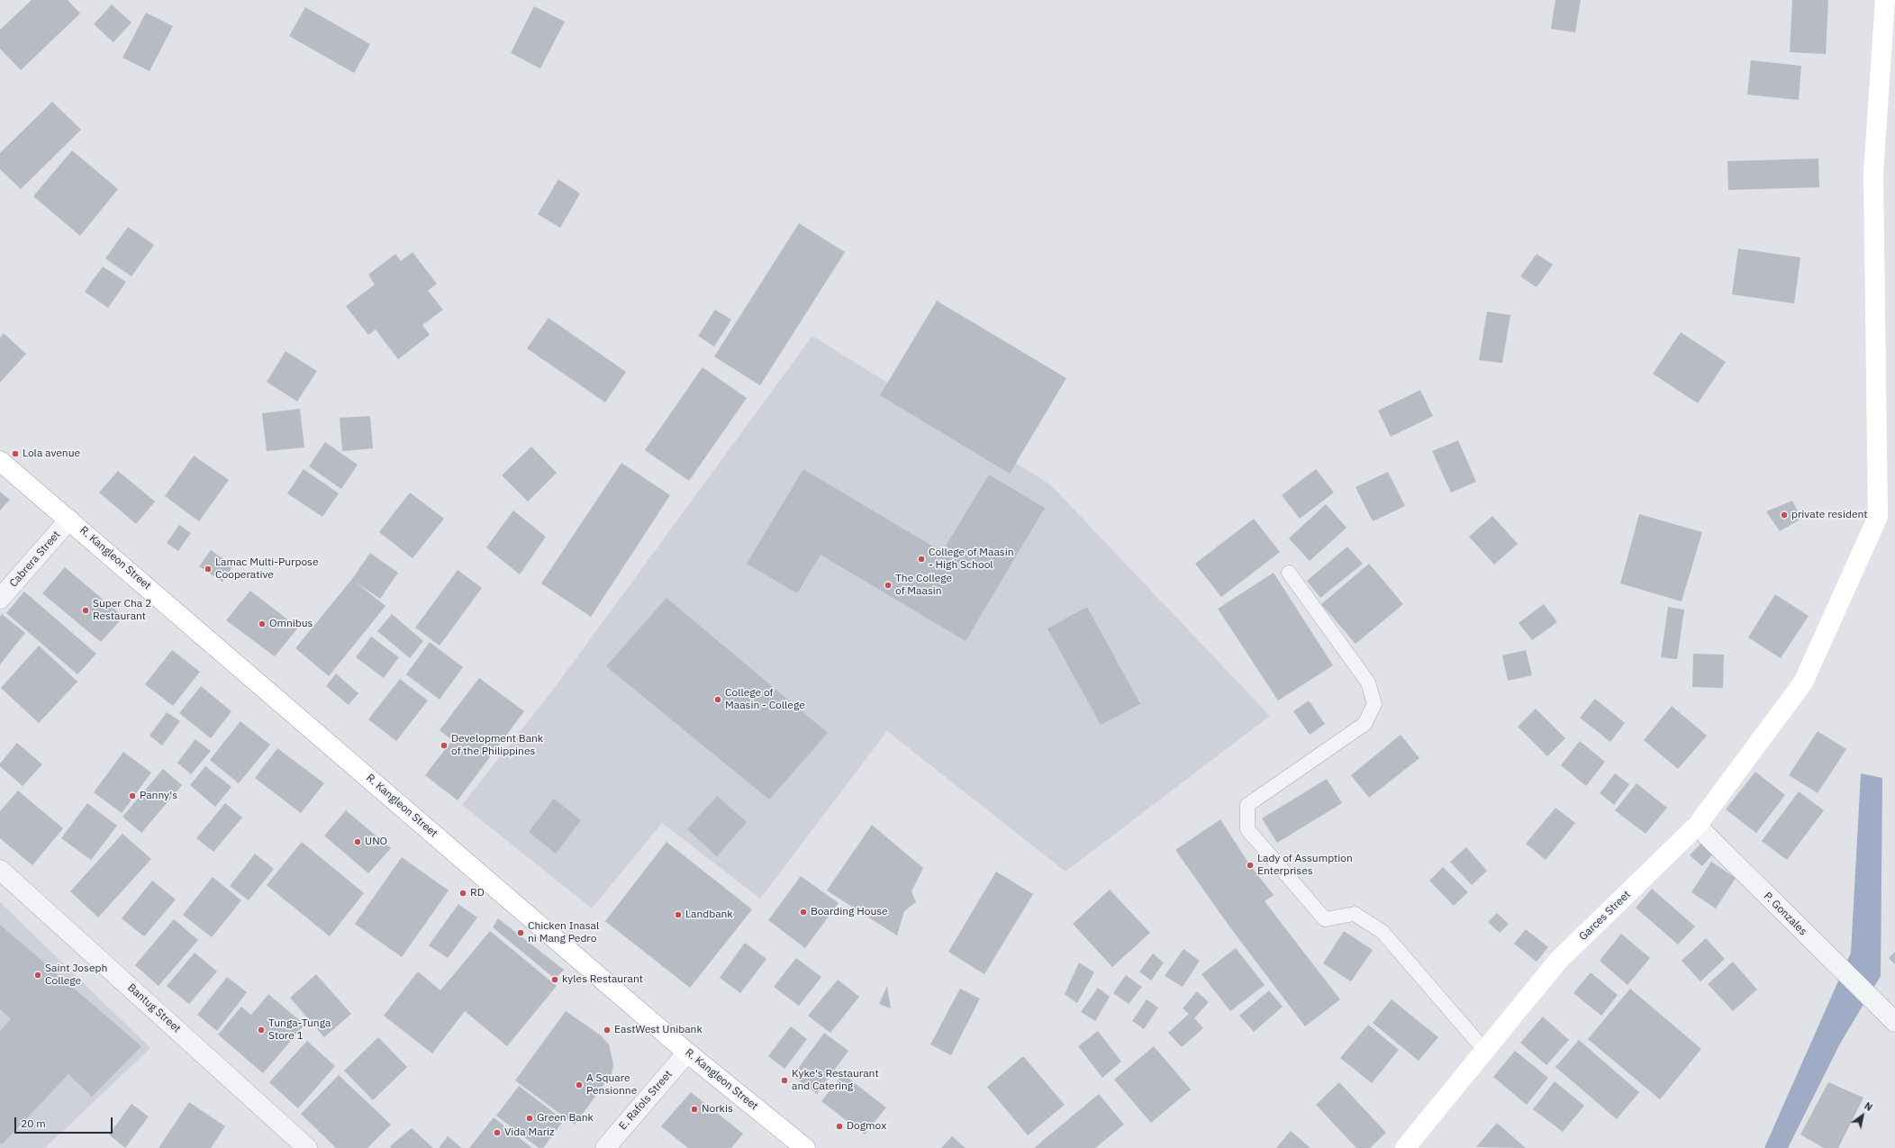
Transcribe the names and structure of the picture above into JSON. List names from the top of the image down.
{
  "streets": {
    "street": [
      "R. Kangleon Street",
      "Cabrera Street",
      "P. Gonzales",
      "Garces Street",
      "Bantug Street",
      "E. Rafols Street"
    ]
  },
  "crossings": [
    ["R. Kangleon Street", "Cabrera Street"],
    ["R. Kangleon Street", "E. Rafols Street"],
    ["P. Gonzales", "Garces Street"]
  ],
  "places": [
    "Lola avenue",
    "private resident",
    "College of Maasin - High School",
    "Lamac Multi-Purpose Cooperative",
    "The College of Maasin",
    "Super Cha 2 Restaurant",
    "Omnibus",
    "College of Maasin - College",
    "Development Bank of the Philippines",
    "Panny's",
    "UNO",
    "Lady of Assumption Enterprises",
    "RD",
    "Boarding House",
    "Landbank",
    "Chicken Inasal ni Mang Pedro",
    "Saint Joseph College",
    "kyles Restaurant",
    "Tunga-Tunga Store 1",
    "EastWest Unibank",
    "Kyke's Restaurant and Catering",
    "A Square Pensionne",
    "Norkis",
    "Green Bank",
    "Dogmox",
    "Vida Mariz"
  ],
  "scale_bar": "20 m",
  "north": "top right"
}
